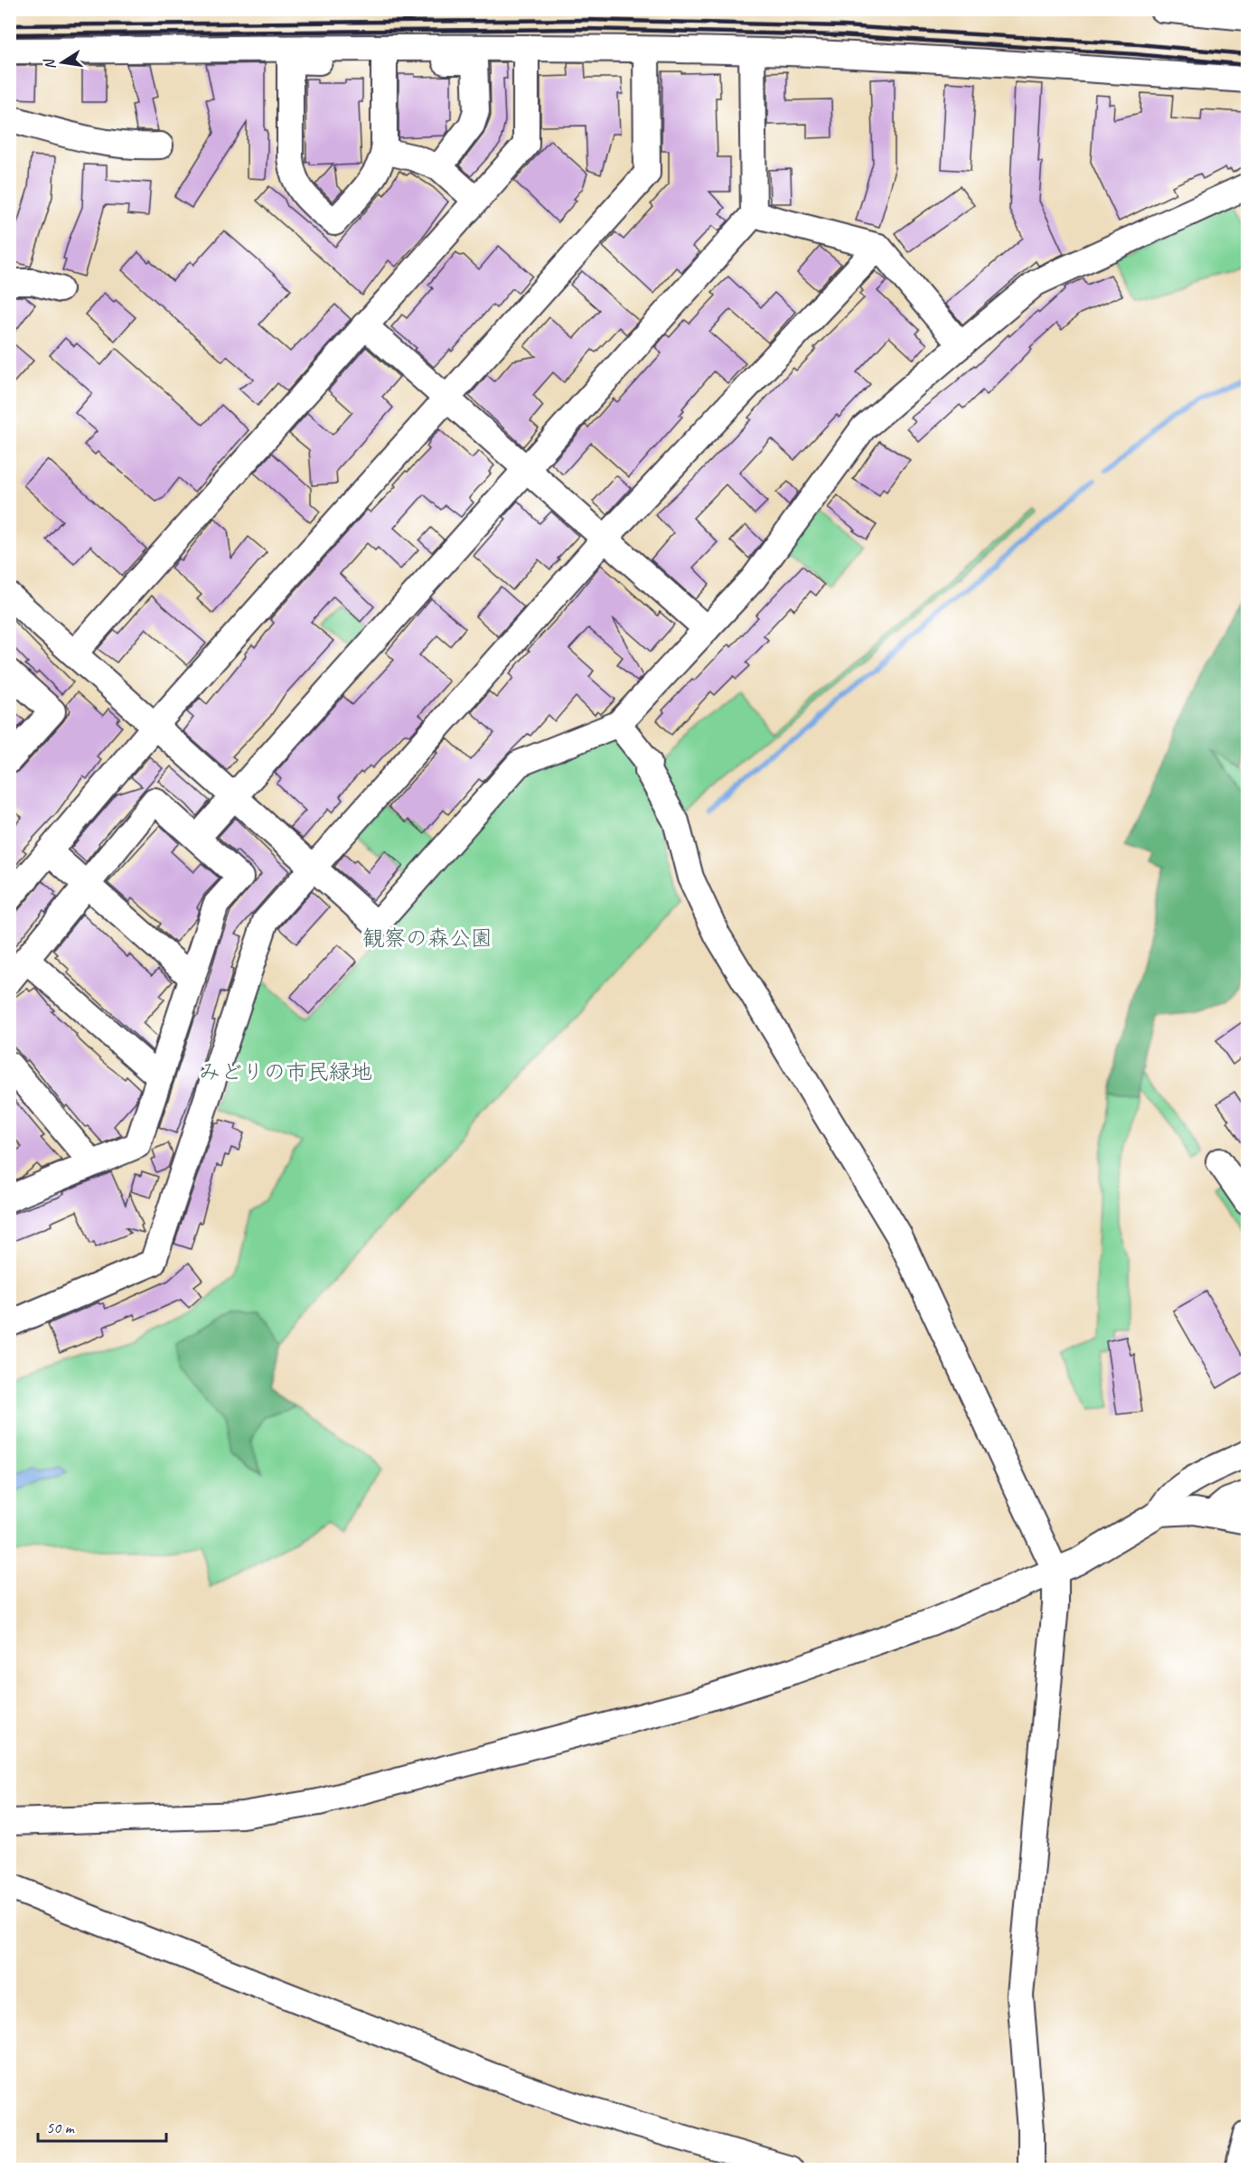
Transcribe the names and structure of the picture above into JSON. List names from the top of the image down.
{
  "parks": ["観察の森公園", "みどりの市民緑地"],
  "scale_bar": "50 m",
  "north": "left"
}
